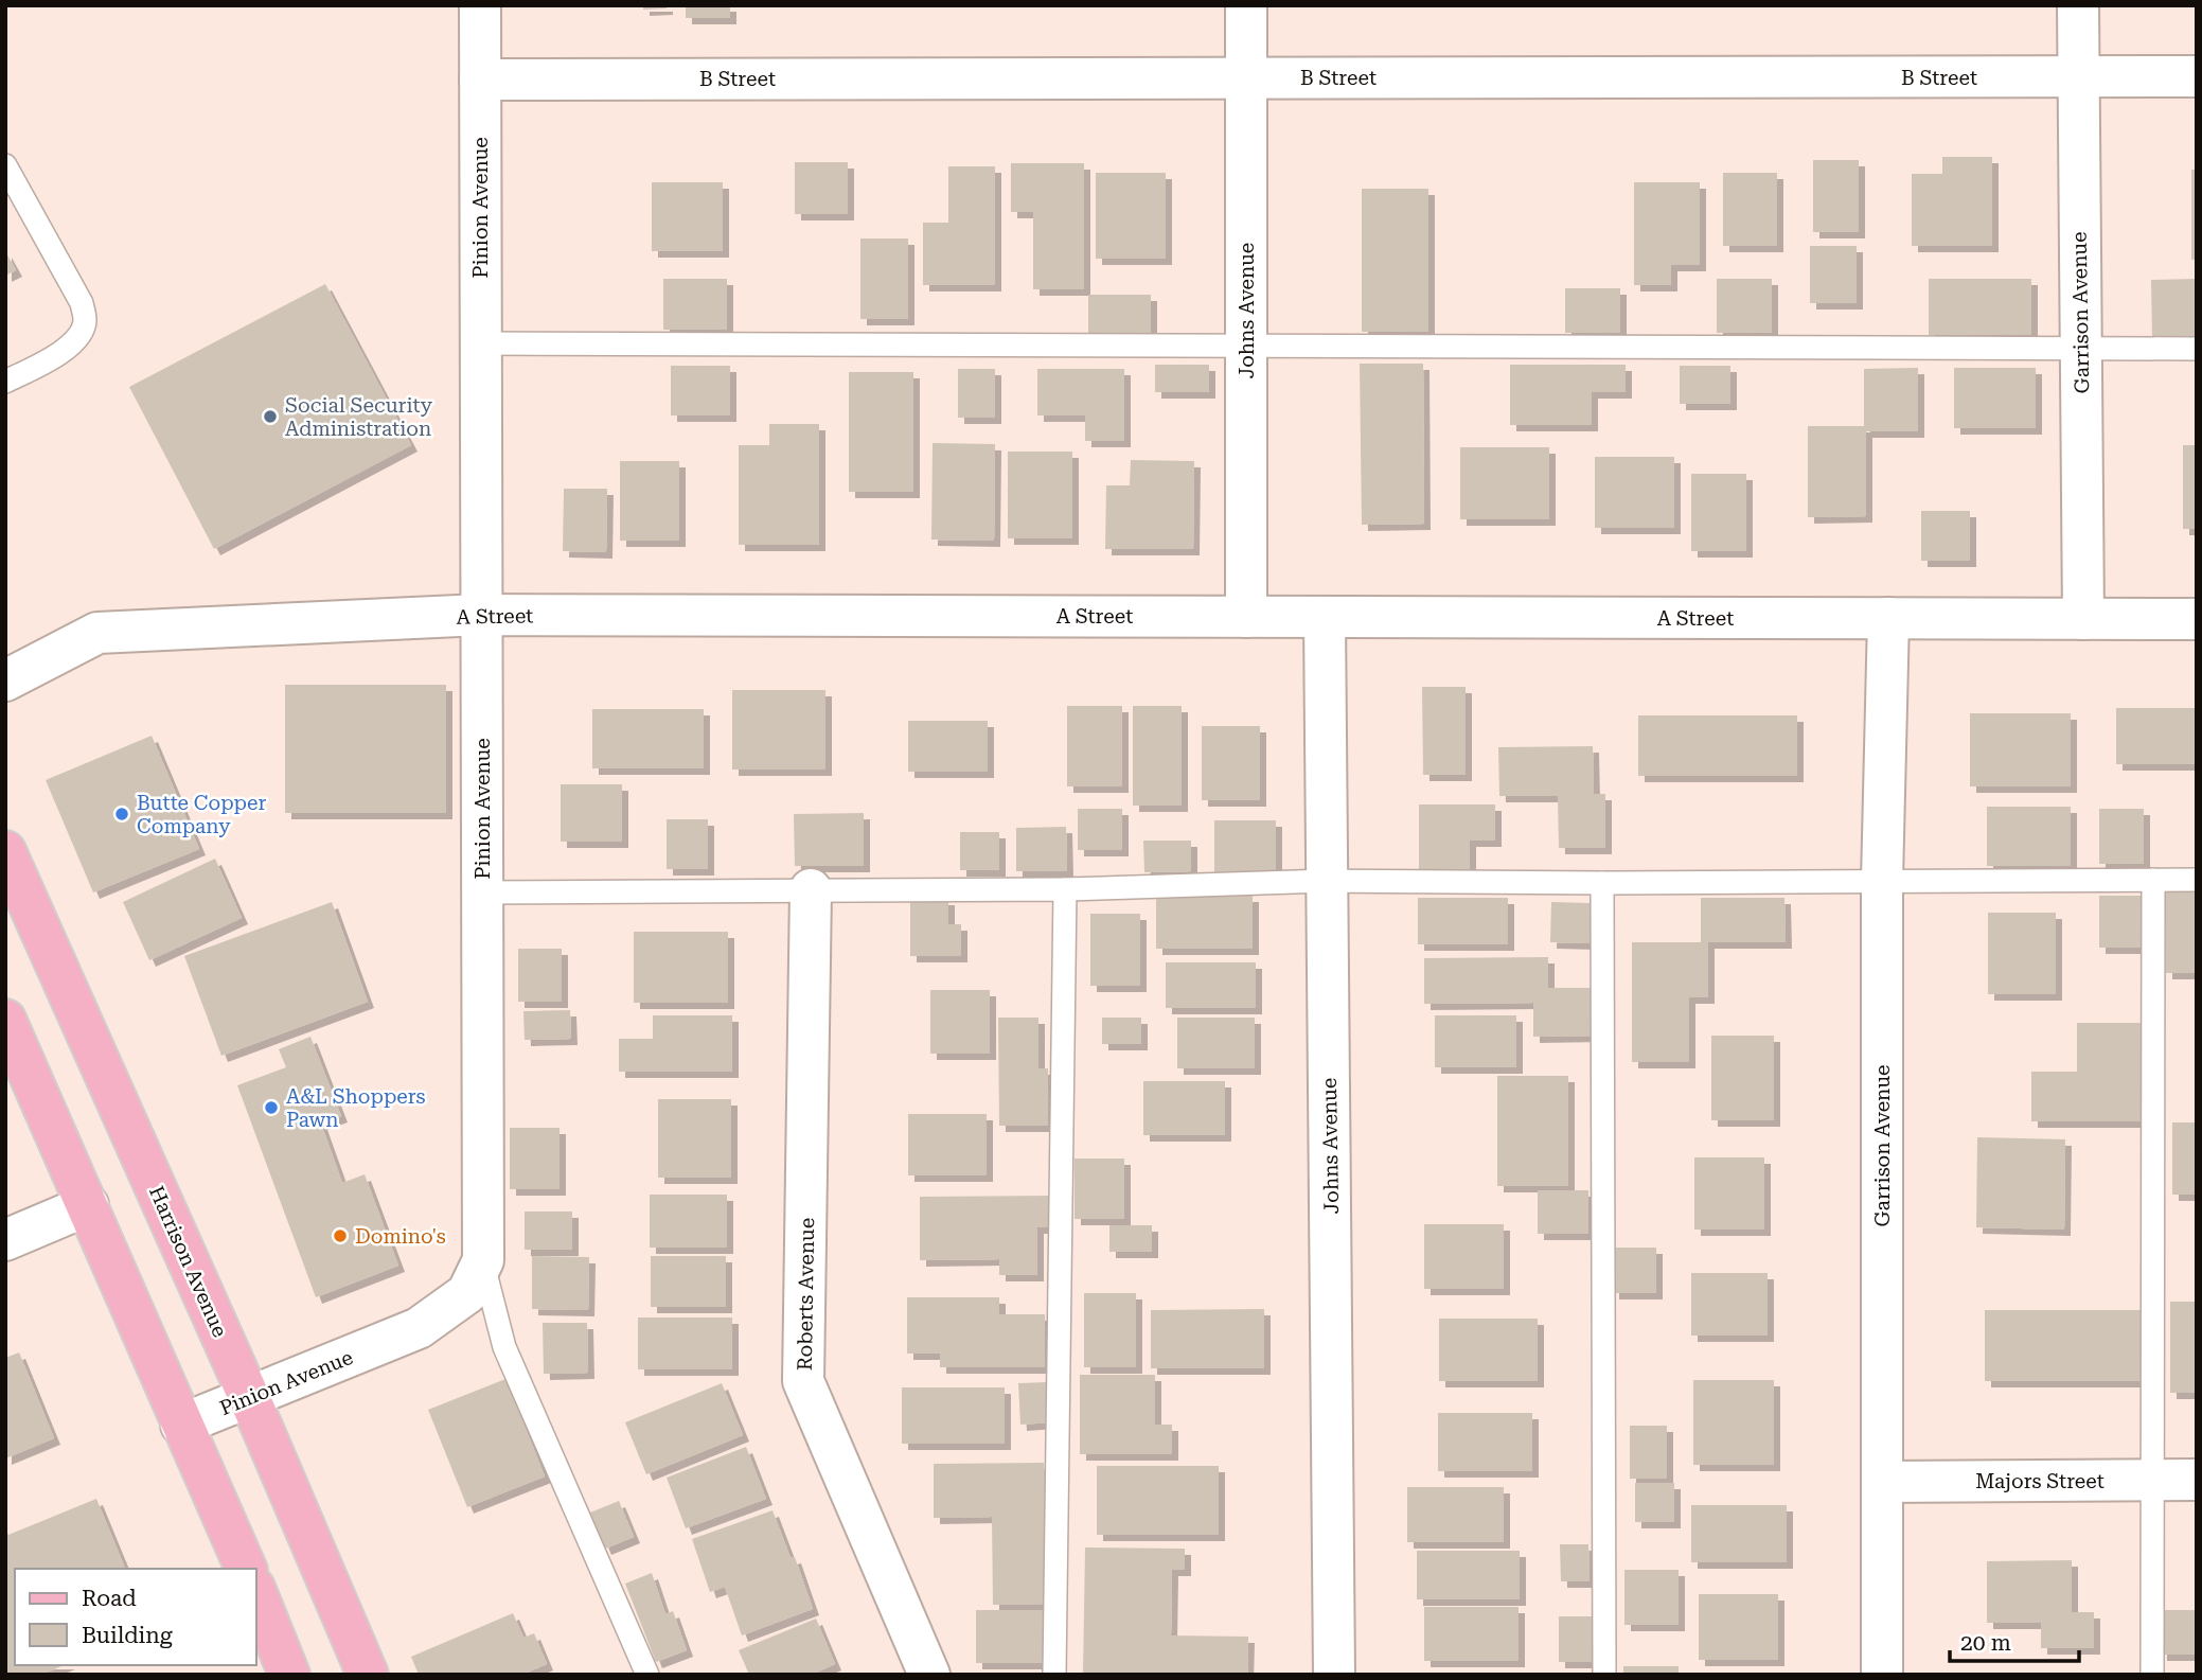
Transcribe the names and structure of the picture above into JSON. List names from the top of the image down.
{
  "streets": {
    "main road": ["Harrison Avenue"],
    "street": [
      "B Street",
      "Pinion Avenue",
      "Johns Avenue",
      "Garrison Avenue",
      "A Street",
      "Roberts Avenue",
      "Majors Street"
    ]
  },
  "crossings": [
    ["B Street", "Pinion Avenue"],
    ["B Street", "Johns Avenue"],
    ["B Street", "Garrison Avenue"],
    ["Pinion Avenue", "A Street"],
    ["Pinion Avenue", "Harrison Avenue"],
    ["Johns Avenue", "A Street"],
    ["Garrison Avenue", "A Street"],
    ["Garrison Avenue", "Majors Street"]
  ],
  "places": [
    "Social Security Administration",
    "Butte Copper Company",
    "A&L Shoppers Pawn",
    "Domino's"
  ],
  "legend": ["Road", "Building"],
  "scale_bar": "20 m"
}
